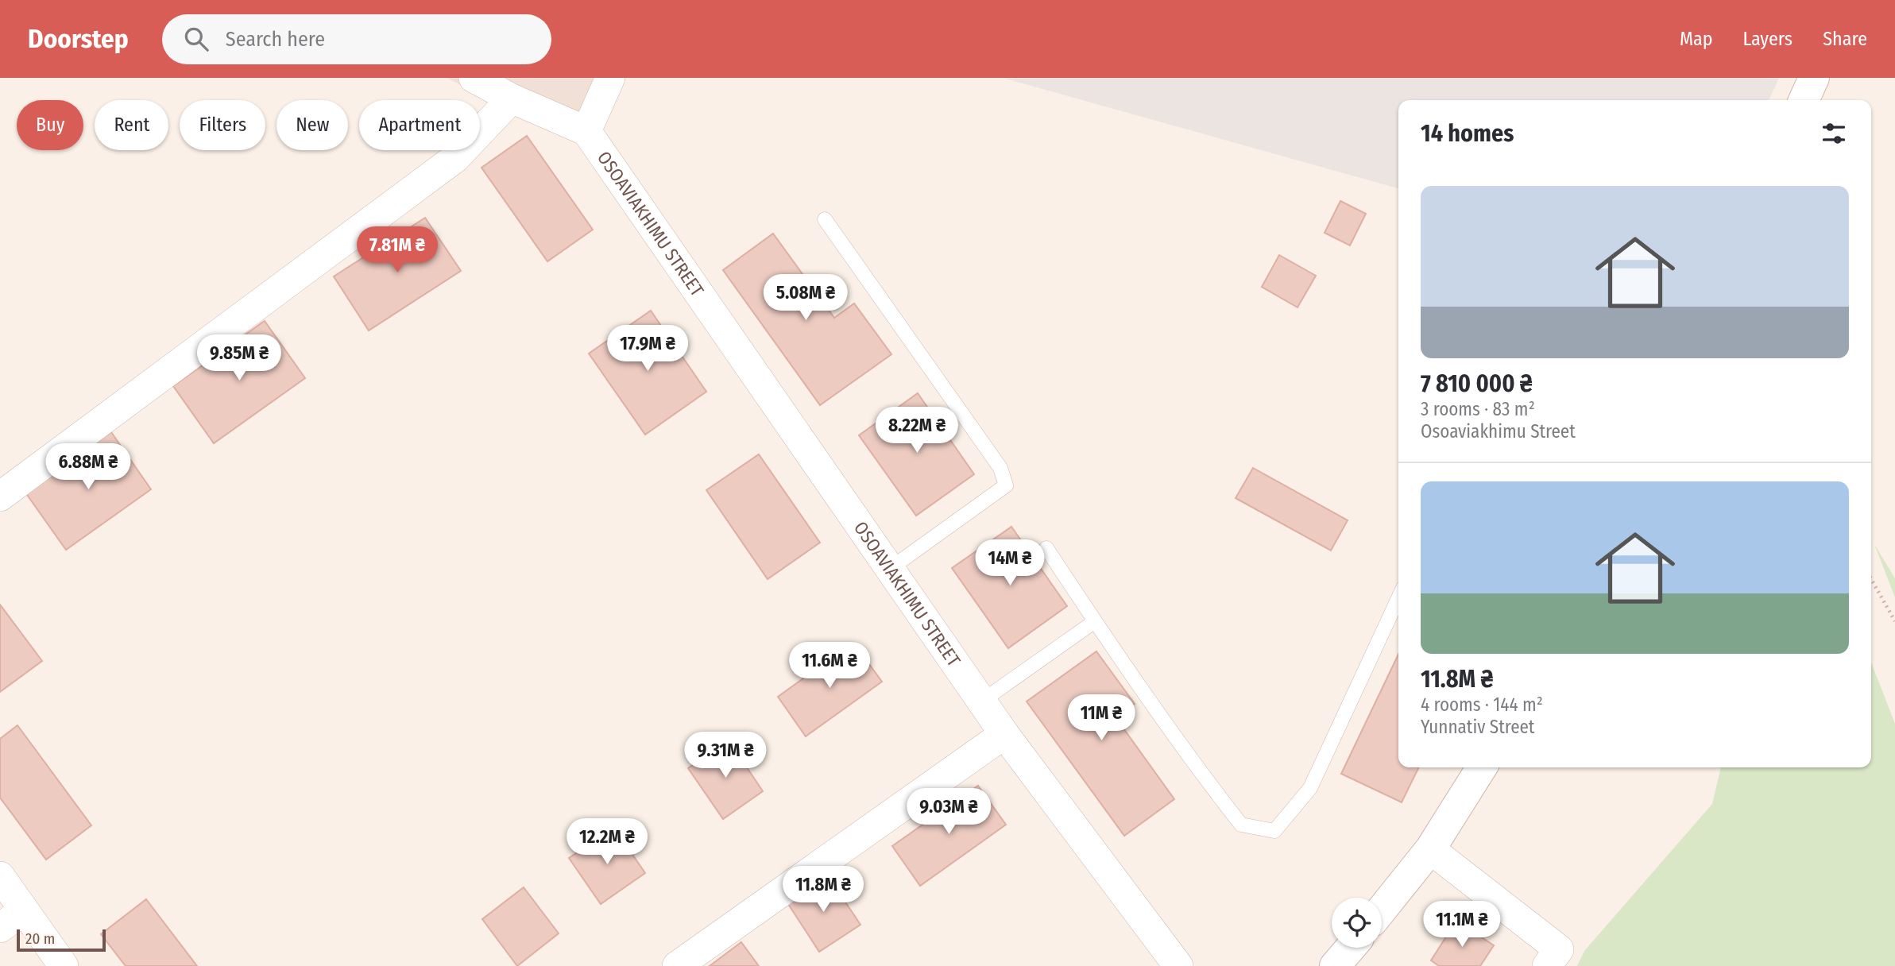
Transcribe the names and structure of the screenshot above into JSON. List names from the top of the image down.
{
  "streets": {
    "street": ["OSOAVIAKHIMU STREET"]
  },
  "scale_bar": "20 m",
  "page": {
    "header": "Doorstep",
    "search": "Search here",
    "nav": ["Map", "Layers", "Share"],
    "chip": [
      "Buy",
      "Rent",
      "Filters",
      "New",
      "Apartment"
    ],
    "heading": "14 homes",
    "list": [
      {
        "name": "7 810 000 ₴",
        "note": "3 rooms · 83 m² · Osoaviakhimu Street"
      },
      {
        "name": "11.8M ₴",
        "note": "4 rooms · 144 m² · Yunnativ Street"
      }
    ],
    "price": [
      "7.81M ₴",
      "5.08M ₴",
      "17.9M ₴",
      "9.85M ₴",
      "8.22M ₴",
      "6.88M ₴",
      "14M ₴",
      "11.6M ₴",
      "11M ₴",
      "9.31M ₴",
      "9.03M ₴",
      "12.2M ₴",
      "11.8M ₴",
      "11.1M ₴"
    ],
    "scale": "20 m"
  }
}
